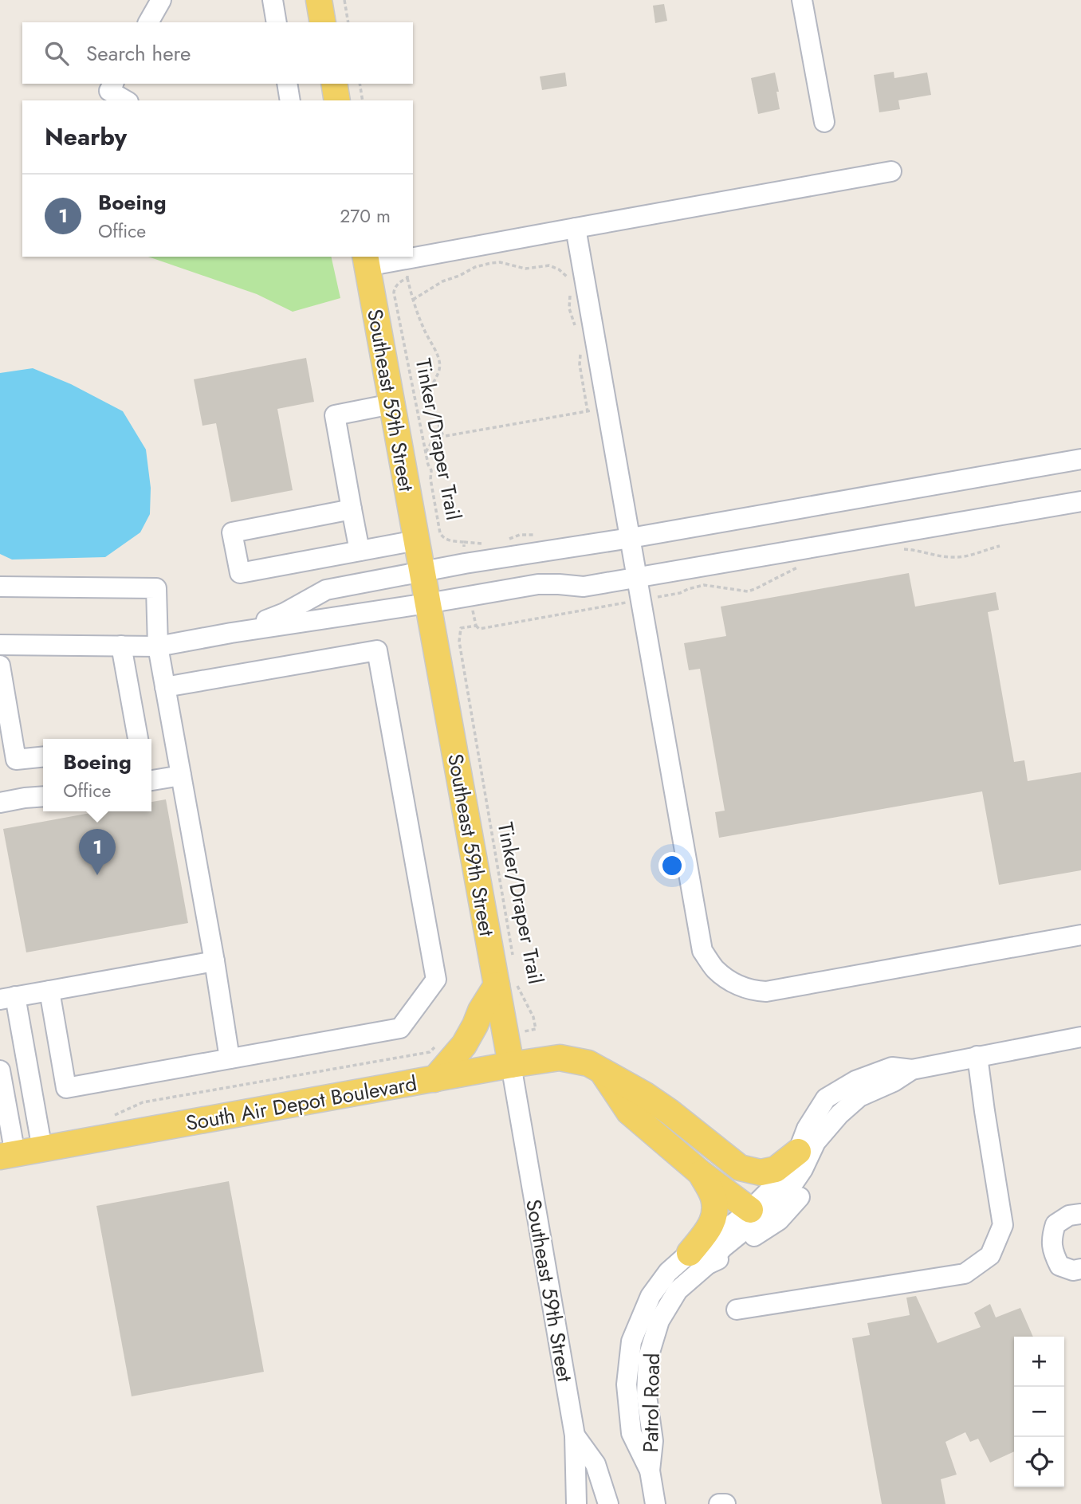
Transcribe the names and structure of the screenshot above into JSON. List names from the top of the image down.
{
  "streets": {
    "main road": ["Southeast 59th Street", "South Air Depot Boulevard"],
    "street": ["Patrol Road"],
    "path": ["Tinker/Draper Trail"]
  },
  "crossings": [
    ["Southeast 59th Street", "Tinker/Draper Trail"],
    ["Southeast 59th Street", "South Air Depot Boulevard"]
  ],
  "page": {
    "search": "Search here",
    "heading": "Nearby",
    "list": [
      {
        "mark": "1",
        "name": "Boeing",
        "note": "Office",
        "value": "270 m"
      }
    ],
    "popup": ["Boeing", "Office"],
    "pins": "1",
    "map_buttons": ["+", "−"]
  }
}
